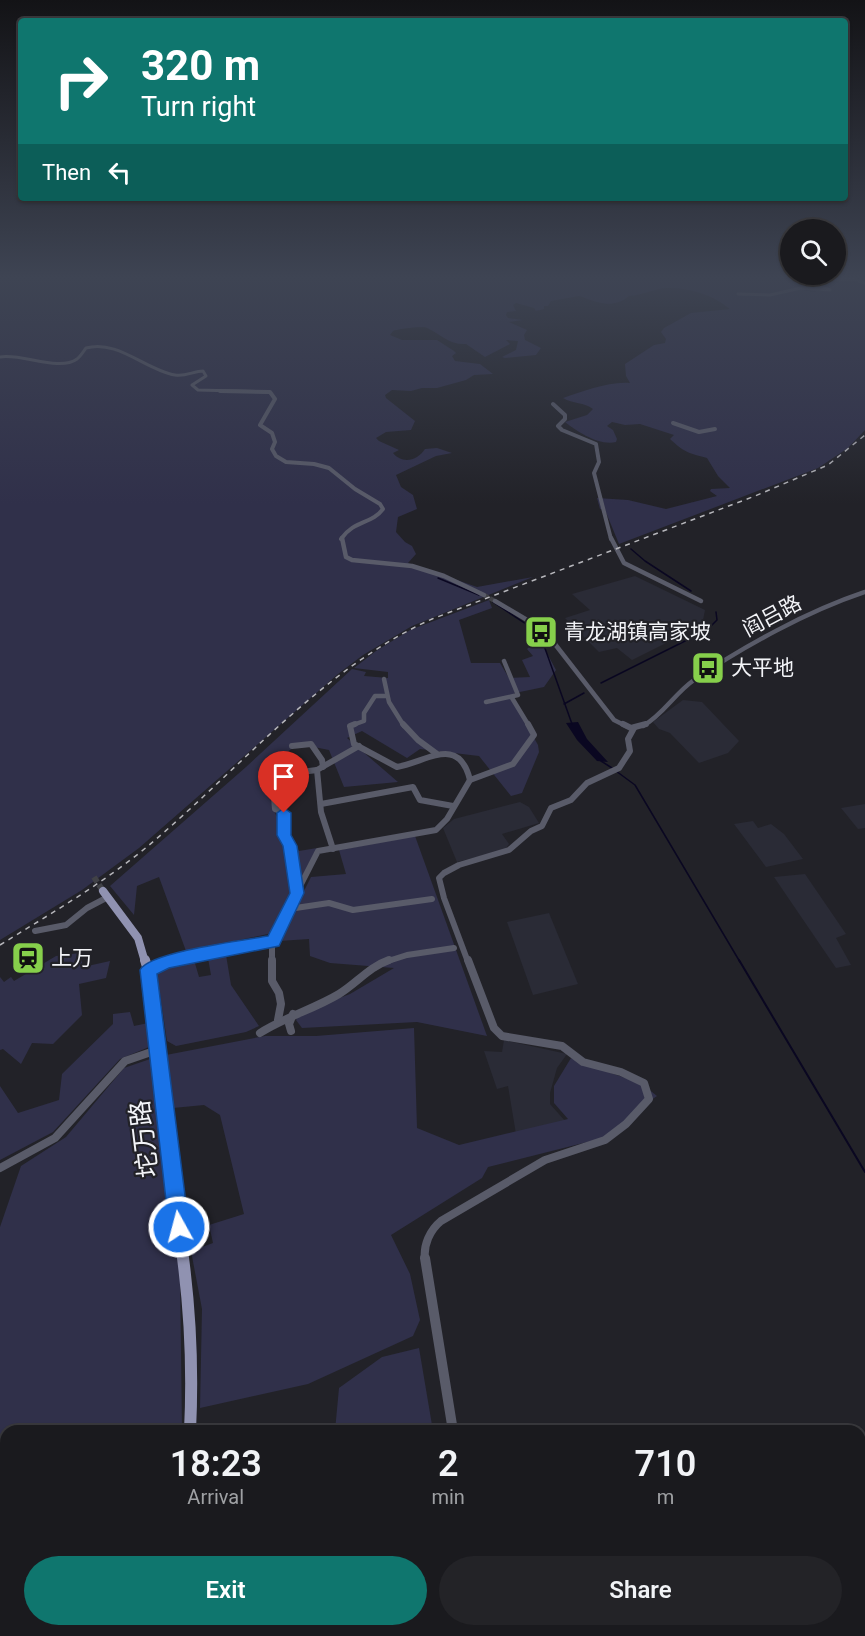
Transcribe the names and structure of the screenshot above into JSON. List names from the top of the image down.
{
  "streets": {
    "main road": ["坨万路"],
    "street": ["阎吕路"]
  },
  "places": {
    "bus stop": ["青龙湖镇高家坡", "大平地"],
    "station": ["上万"]
  },
  "page": {
    "turn": ["320 m", "Turn right"],
    "then": "Then",
    "eta": [
      "18:23",
      "Arrival",
      "2",
      "min",
      "710",
      "m"
    ],
    "buttons": ["Exit", "Share"]
  }
}
